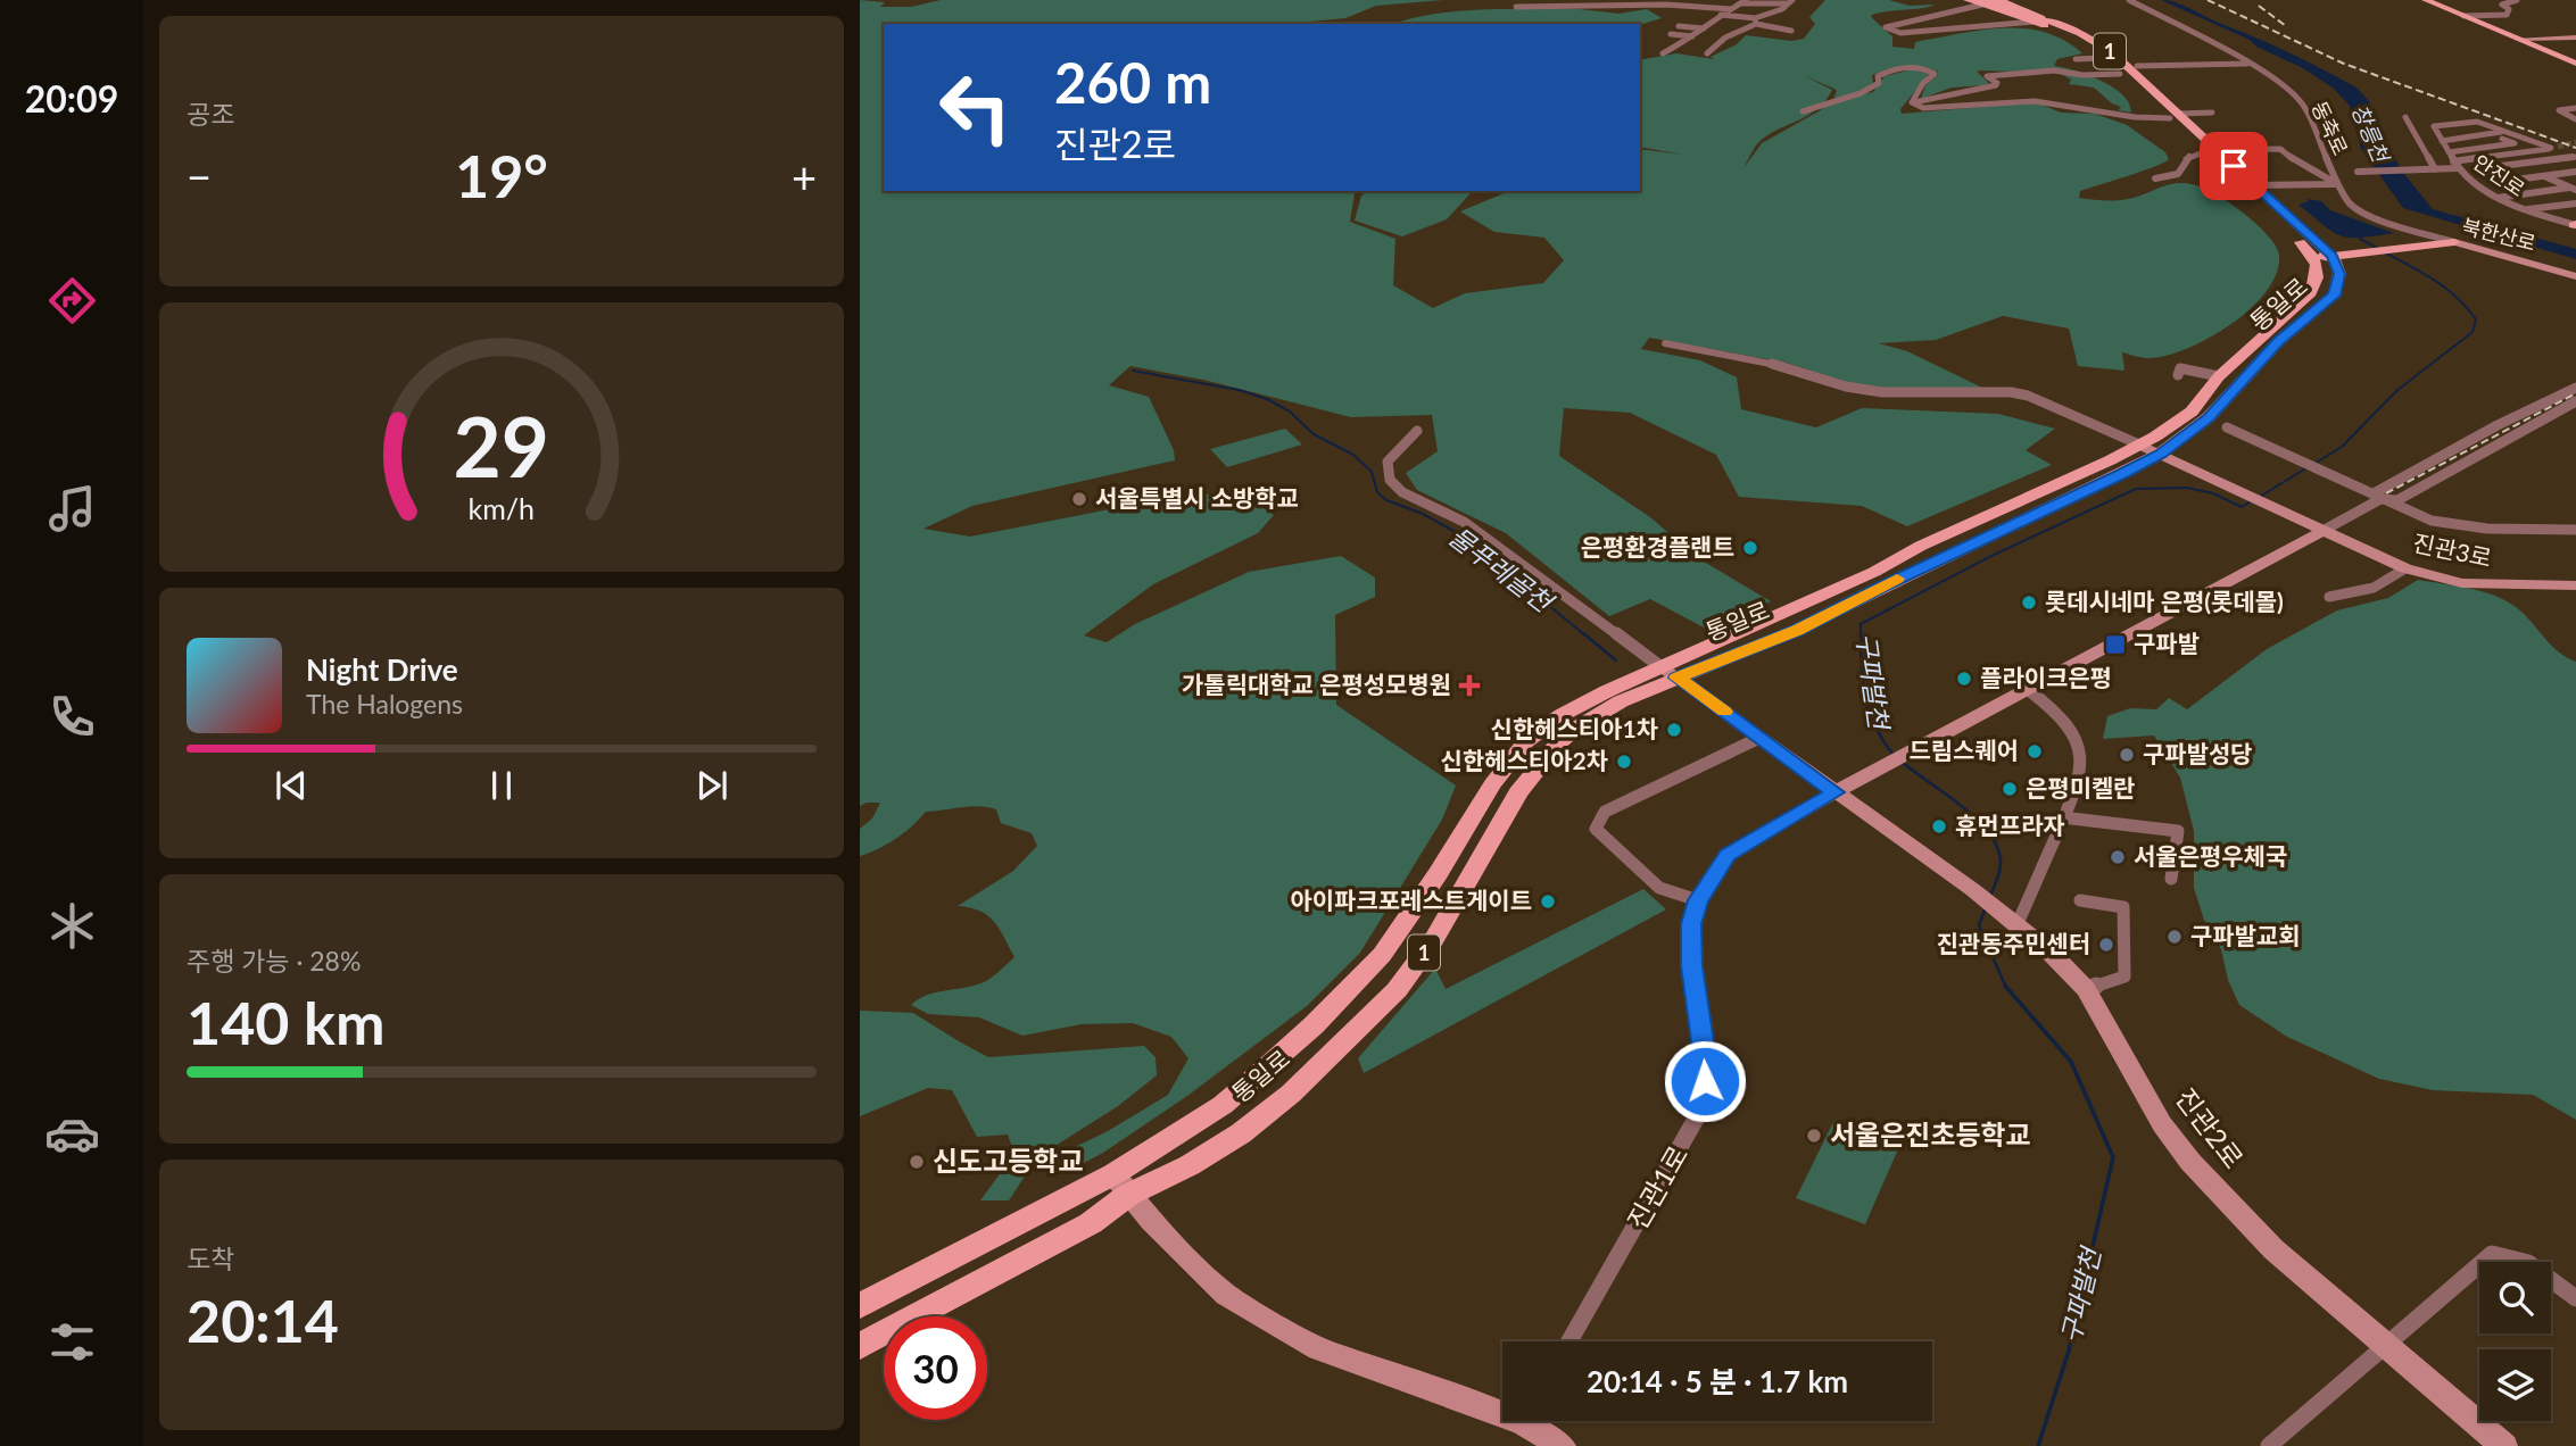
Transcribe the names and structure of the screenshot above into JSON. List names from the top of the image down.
{
  "streets": {
    "main road": ["1", "북한산로", "통일로"],
    "street": [
      "동축로",
      "안진로",
      "진관3로",
      "진관2로",
      "진관1로"
    ]
  },
  "crossings": [
    ["동축로", "북한산로"],
    ["북한산로", "통일로"],
    ["통일로", "진관3로"],
    ["진관2로", "진관1로"]
  ],
  "water": ["창릉천", "물푸레골천", "구파발천"],
  "places": {
    "other": [
      "서울특별시 소방학교",
      "은평환경플랜트",
      "롯데시네마 은평(롯데몰)",
      "플라이크은평",
      "신한헤스티아1차",
      "드림스퀘어",
      "구파발성당",
      "신한헤스티아2차",
      "은평미켈란",
      "휴먼프라자",
      "서울은평우체국",
      "아이파크포레스트게이트",
      "구파발교회",
      "진관동주민센터",
      "서울은진초등학교",
      "신도고등학교"
    ],
    "transit": ["구파발"],
    "health": ["가톨릭대학교 은평성모병원"]
  },
  "page": {
    "tabs": "20:09",
    "tile": [
      "공조",
      ["주행 가능 · 28%", "140 km"],
      ["도착", "20:14"]
    ],
    "turn": ["260 m", "진관2로"],
    "heat": ["−", "19°", "+"],
    "song": ["Night Drive", "The Halogens"],
    "limit": "30",
    "trip": "20:14 · 5 분 · 1.7 km",
    "gauge": ["29", "km/h"]
  }
}
